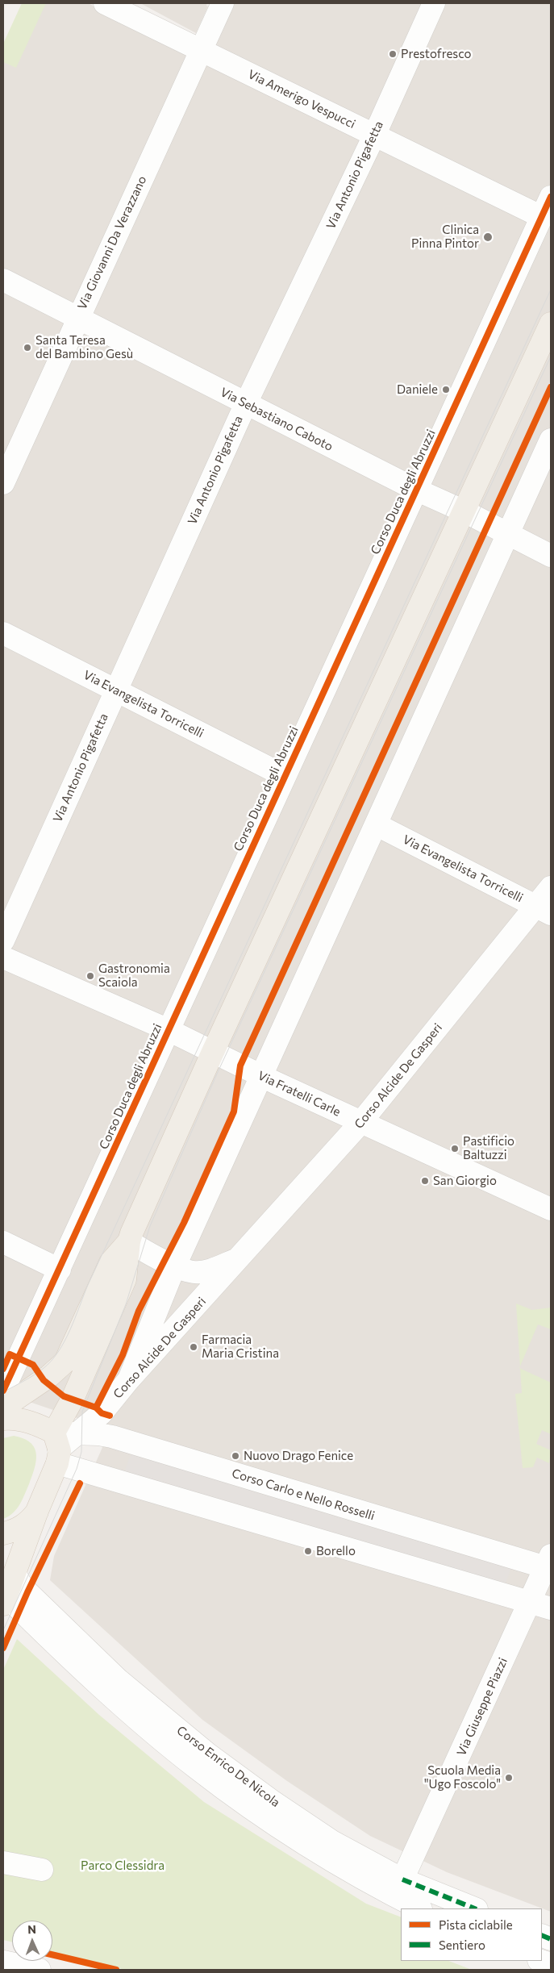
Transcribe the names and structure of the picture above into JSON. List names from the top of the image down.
{
  "streets": {
    "street": [
      "Via Amerigo Vespucci",
      "Via Antonio Pigafetta",
      "Via Giovanni Da Verazzano",
      "Via Sebastiano Caboto",
      "Corso Duca degli Abruzzi",
      "Via Evangelista Torricelli",
      "Corso Alcide De Gasperi",
      "Via Fratelli Carle",
      "Corso Carlo e Nello Rosselli",
      "Via Giuseppe Piazzi",
      "Corso Enrico De Nicola"
    ]
  },
  "crossings": [
    ["Via Amerigo Vespucci", "Via Antonio Pigafetta"],
    ["Via Amerigo Vespucci", "Via Giovanni Da Verazzano"],
    ["Via Amerigo Vespucci", "Corso Duca degli Abruzzi"],
    ["Via Antonio Pigafetta", "Via Sebastiano Caboto"],
    ["Via Antonio Pigafetta", "Via Evangelista Torricelli"],
    ["Via Giovanni Da Verazzano", "Via Sebastiano Caboto"],
    ["Via Sebastiano Caboto", "Corso Duca degli Abruzzi"],
    ["Corso Duca degli Abruzzi", "Via Evangelista Torricelli"],
    ["Corso Duca degli Abruzzi", "Via Fratelli Carle"],
    ["Via Evangelista Torricelli", "Corso Alcide De Gasperi"],
    ["Corso Alcide De Gasperi", "Via Fratelli Carle"],
    ["Corso Alcide De Gasperi", "Corso Carlo e Nello Rosselli"],
    ["Corso Carlo e Nello Rosselli", "Via Giuseppe Piazzi"],
    ["Via Giuseppe Piazzi", "Corso Enrico De Nicola"]
  ],
  "parks": ["Parco Clessidra"],
  "places": [
    "Prestofresco",
    "Clinica Pinna Pintor",
    "Santa Teresa del Bambino Gesù",
    "Daniele",
    "Gastronomia Scaiola",
    "Pastificio Baltuzzi",
    "San Giorgio",
    "Farmacia Maria Cristina",
    "Nuovo Drago Fenice",
    "Borello",
    "Scuola Media \"Ugo Foscolo\""
  ],
  "legend": ["Pista ciclabile", "Sentiero"],
  "north": "top"
}
